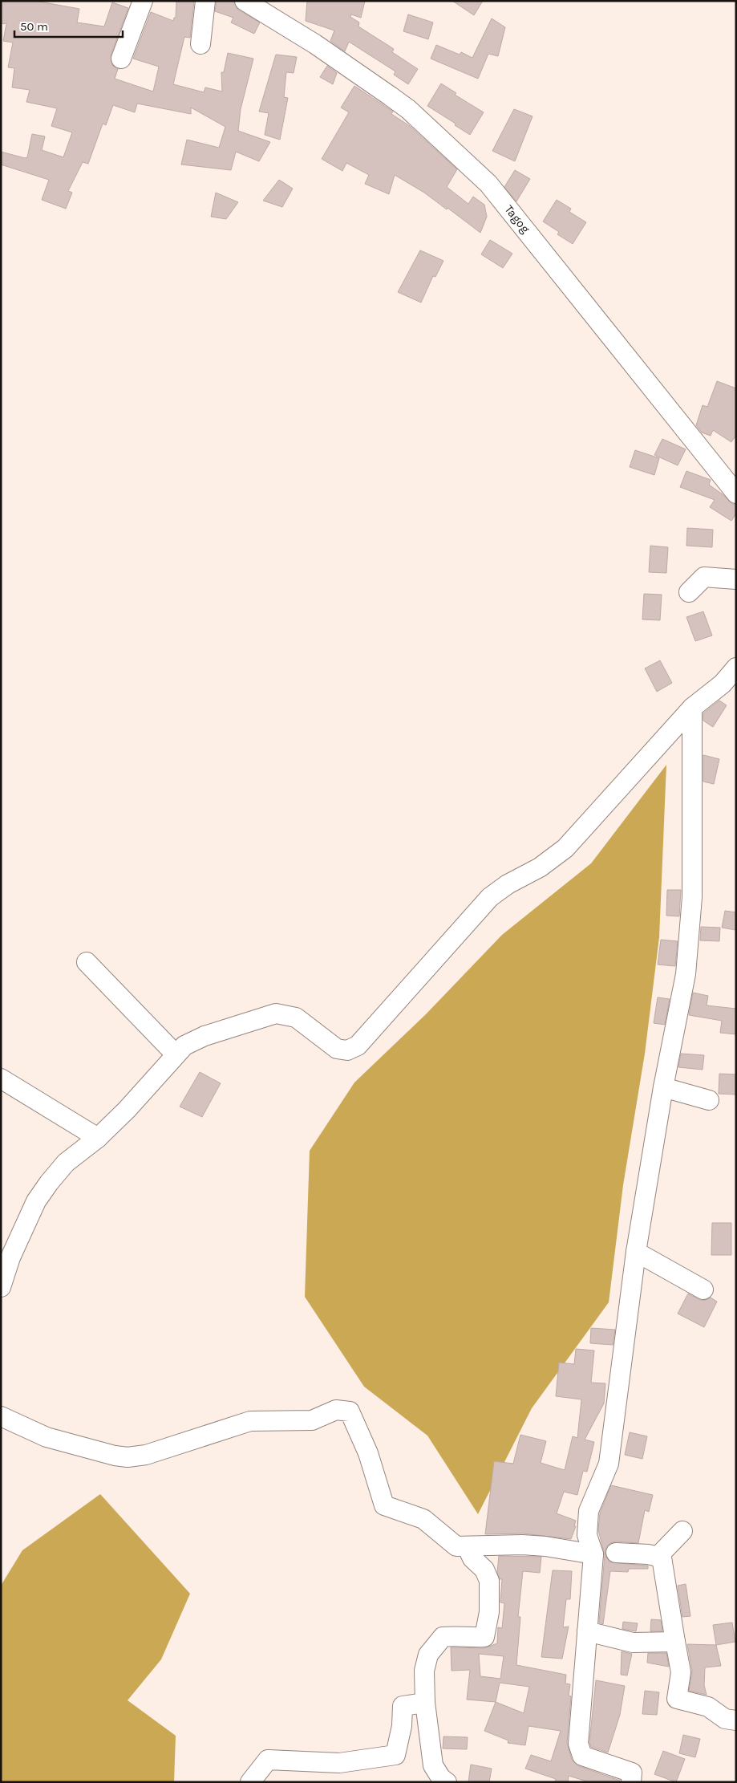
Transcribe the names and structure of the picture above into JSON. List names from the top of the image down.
{
  "streets": {
    "street": ["Tagog"]
  },
  "scale_bar": "50 m"
}
